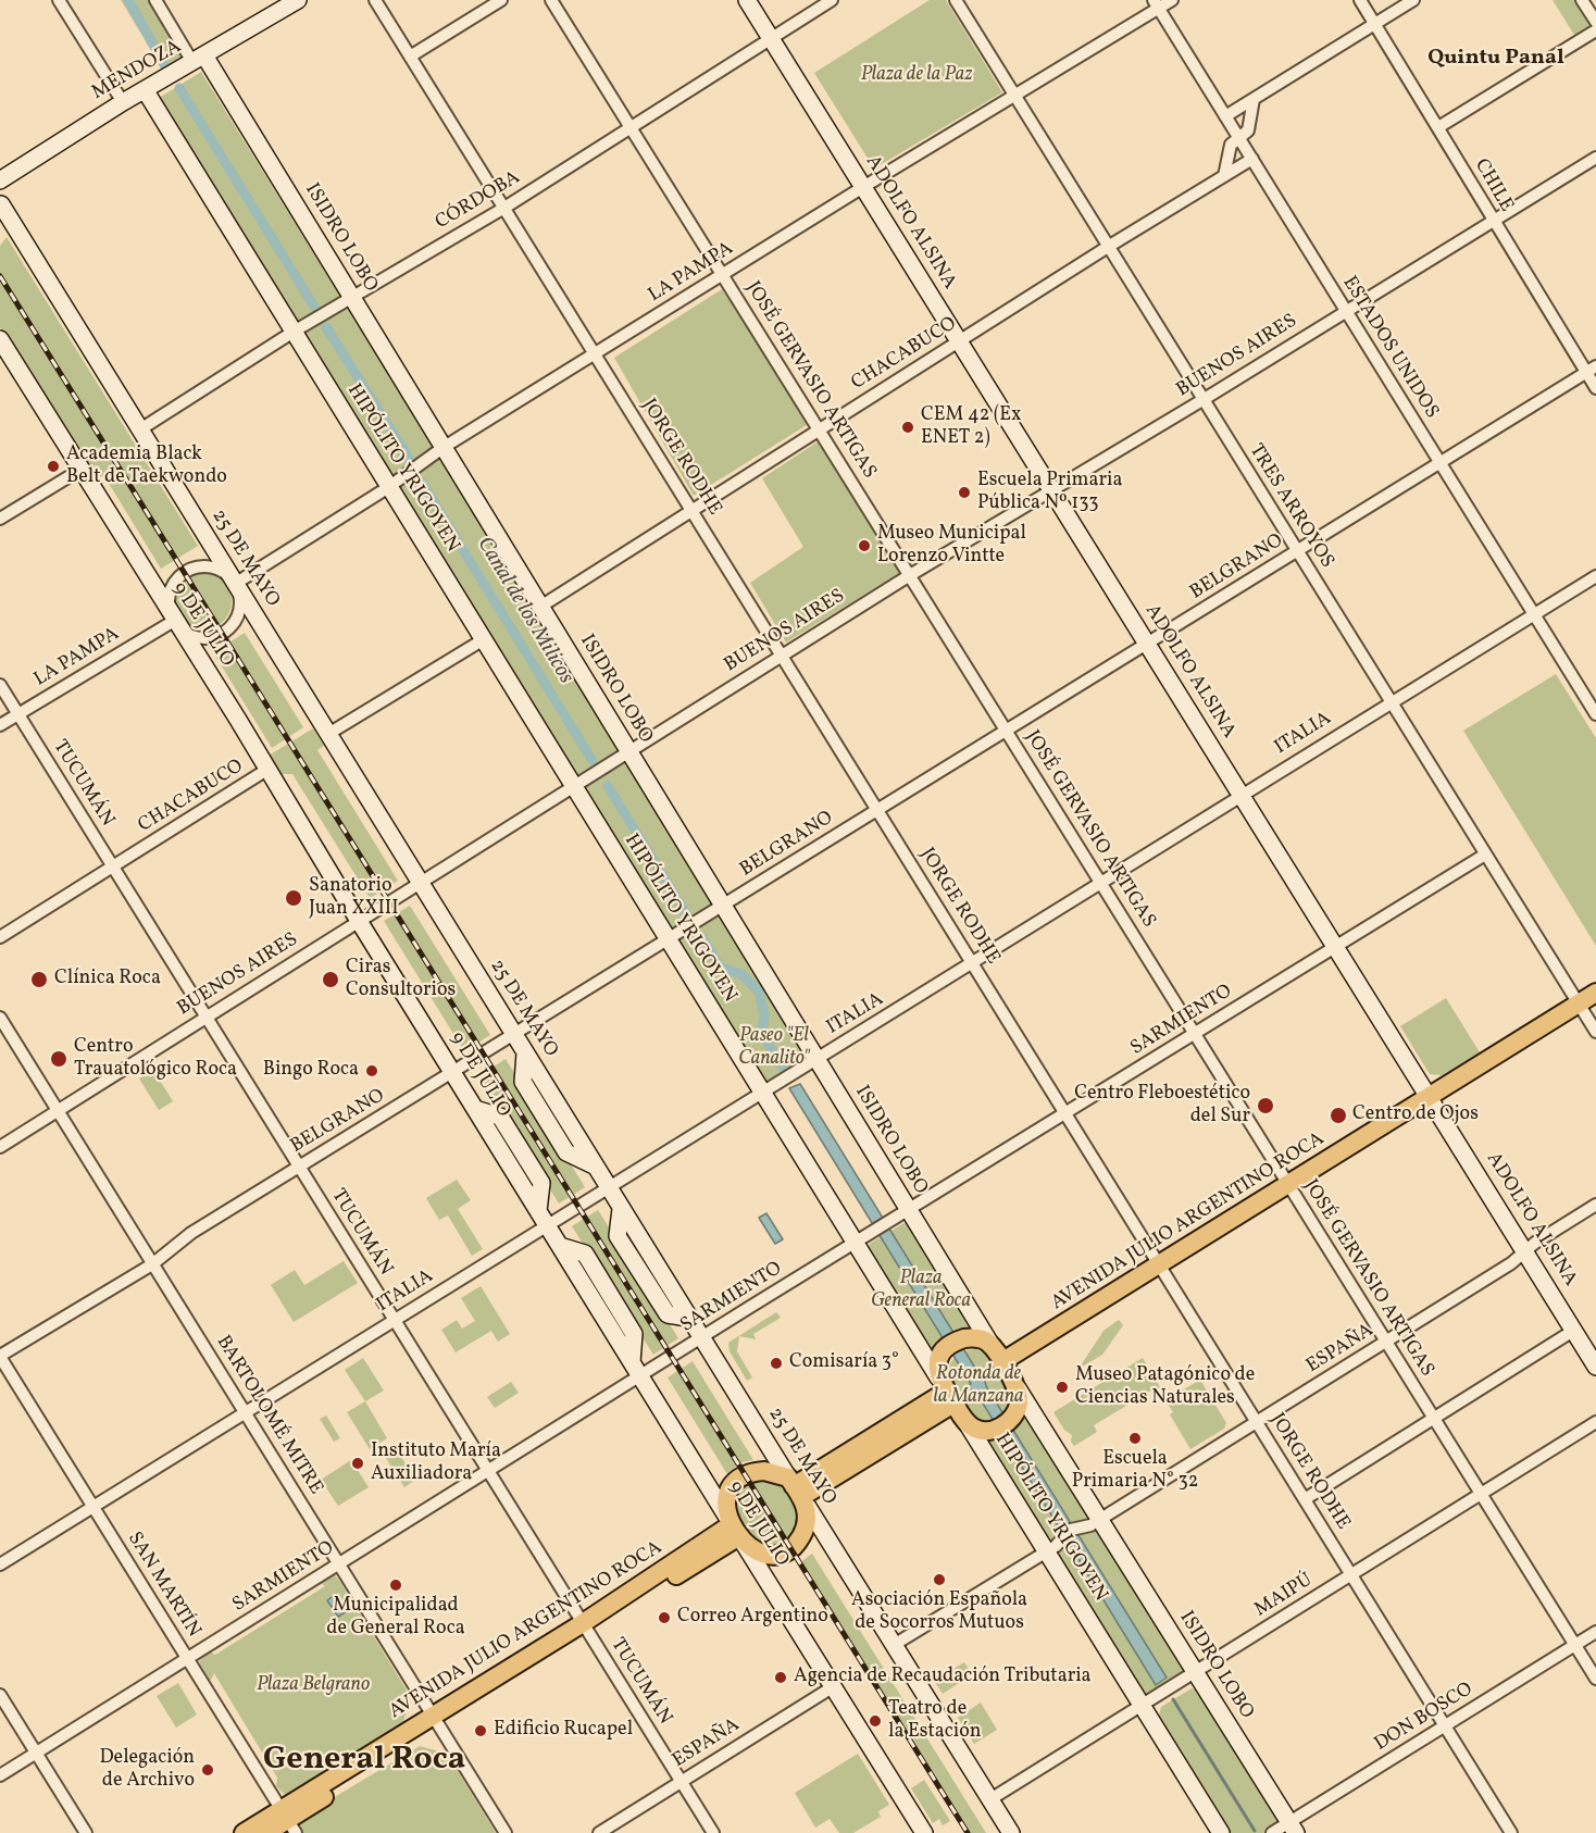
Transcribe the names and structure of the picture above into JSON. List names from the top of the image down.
{
  "streets": {
    "main road": [
      "MENDOZA",
      "ADOLFO ALSINA",
      "ISIDRO LOBO",
      "HIPÓLITO YRIGOYEN",
      "25 DE MAYO",
      "9 DE JULIO",
      "AVENIDA JULIO ARGENTINO ROCA"
    ],
    "street": [
      "CHILE",
      "CÓRDOBA",
      "LA PAMPA",
      "ESTADOS UNIDOS",
      "CHACABUCO",
      "BUENOS AIRES",
      "JOSÉ GERVASIO ARTIGAS",
      "JORGE RODHE",
      "TRES ARROYOS",
      "BELGRANO",
      "ITALIA",
      "TUCUMÁN",
      "SARMIENTO",
      "ESPAÑA",
      "BARTOLOMÉ MITRE",
      "SAN MARTÍN",
      "MAIPÚ",
      "DON BOSCO"
    ]
  },
  "crossings": [
    ["MENDOZA", "ISIDRO LOBO"],
    ["MENDOZA", "HIPÓLITO YRIGOYEN"],
    ["CHILE", "BUENOS AIRES"],
    ["CHILE", "BELGRANO"],
    ["CÓRDOBA", "ADOLFO ALSINA"],
    ["CÓRDOBA", "ISIDRO LOBO"],
    ["CÓRDOBA", "JOSÉ GERVASIO ARTIGAS"],
    ["CÓRDOBA", "JORGE RODHE"],
    ["CÓRDOBA", "HIPÓLITO YRIGOYEN"],
    ["CÓRDOBA", "25 DE MAYO"],
    ["ADOLFO ALSINA", "LA PAMPA"],
    ["ADOLFO ALSINA", "CHACABUCO"],
    ["ADOLFO ALSINA", "BUENOS AIRES"],
    ["ADOLFO ALSINA", "BELGRANO"],
    ["ADOLFO ALSINA", "ITALIA"],
    ["ADOLFO ALSINA", "SARMIENTO"],
    ["ADOLFO ALSINA", "AVENIDA JULIO ARGENTINO ROCA"],
    ["ADOLFO ALSINA", "ESPAÑA"],
    ["ISIDRO LOBO", "LA PAMPA"],
    ["ISIDRO LOBO", "CHACABUCO"],
    ["ISIDRO LOBO", "BUENOS AIRES"],
    ["ISIDRO LOBO", "HIPÓLITO YRIGOYEN"],
    ["ISIDRO LOBO", "BELGRANO"],
    ["ISIDRO LOBO", "ITALIA"],
    ["ISIDRO LOBO", "SARMIENTO"],
    ["ISIDRO LOBO", "AVENIDA JULIO ARGENTINO ROCA"],
    ["ISIDRO LOBO", "ESPAÑA"],
    ["ISIDRO LOBO", "MAIPÚ"],
    ["ISIDRO LOBO", "DON BOSCO"],
    ["LA PAMPA", "ESTADOS UNIDOS"],
    ["LA PAMPA", "JOSÉ GERVASIO ARTIGAS"],
    ["LA PAMPA", "JORGE RODHE"],
    ["LA PAMPA", "HIPÓLITO YRIGOYEN"],
    ["LA PAMPA", "TRES ARROYOS"],
    ["LA PAMPA", "25 DE MAYO"],
    ["LA PAMPA", "9 DE JULIO"],
    ["LA PAMPA", "TUCUMÁN"],
    ["ESTADOS UNIDOS", "CHACABUCO"],
    ["ESTADOS UNIDOS", "BUENOS AIRES"],
    ["ESTADOS UNIDOS", "BELGRANO"],
    ["ESTADOS UNIDOS", "ITALIA"],
    ["CHACABUCO", "JOSÉ GERVASIO ARTIGAS"],
    ["CHACABUCO", "JORGE RODHE"],
    ["CHACABUCO", "TRES ARROYOS"],
    ["CHACABUCO", "9 DE JULIO"],
    ["CHACABUCO", "TUCUMÁN"],
    ["BUENOS AIRES", "JOSÉ GERVASIO ARTIGAS"],
    ["BUENOS AIRES", "JORGE RODHE"],
    ["BUENOS AIRES", "HIPÓLITO YRIGOYEN"],
    ["BUENOS AIRES", "TRES ARROYOS"],
    ["BUENOS AIRES", "25 DE MAYO"],
    ["BUENOS AIRES", "9 DE JULIO"],
    ["BUENOS AIRES", "TUCUMÁN"],
    ["BUENOS AIRES", "BARTOLOMÉ MITRE"],
    ["JOSÉ GERVASIO ARTIGAS", "BELGRANO"],
    ["JOSÉ GERVASIO ARTIGAS", "ITALIA"],
    ["JOSÉ GERVASIO ARTIGAS", "SARMIENTO"],
    ["JOSÉ GERVASIO ARTIGAS", "AVENIDA JULIO ARGENTINO ROCA"],
    ["JOSÉ GERVASIO ARTIGAS", "ESPAÑA"],
    ["JOSÉ GERVASIO ARTIGAS", "MAIPÚ"],
    ["JOSÉ GERVASIO ARTIGAS", "DON BOSCO"],
    ["JORGE RODHE", "BELGRANO"],
    ["JORGE RODHE", "ITALIA"],
    ["JORGE RODHE", "SARMIENTO"],
    ["JORGE RODHE", "AVENIDA JULIO ARGENTINO ROCA"],
    ["JORGE RODHE", "ESPAÑA"],
    ["JORGE RODHE", "MAIPÚ"],
    ["JORGE RODHE", "DON BOSCO"],
    ["HIPÓLITO YRIGOYEN", "BELGRANO"],
    ["HIPÓLITO YRIGOYEN", "ITALIA"],
    ["HIPÓLITO YRIGOYEN", "SARMIENTO"],
    ["HIPÓLITO YRIGOYEN", "AVENIDA JULIO ARGENTINO ROCA"],
    ["HIPÓLITO YRIGOYEN", "ESPAÑA"],
    ["HIPÓLITO YRIGOYEN", "MAIPÚ"],
    ["TRES ARROYOS", "BELGRANO"],
    ["TRES ARROYOS", "ITALIA"],
    ["TRES ARROYOS", "SARMIENTO"],
    ["TRES ARROYOS", "AVENIDA JULIO ARGENTINO ROCA"],
    ["25 DE MAYO", "BELGRANO"],
    ["25 DE MAYO", "9 DE JULIO"],
    ["25 DE MAYO", "ITALIA"],
    ["25 DE MAYO", "SARMIENTO"],
    ["25 DE MAYO", "AVENIDA JULIO ARGENTINO ROCA"],
    ["25 DE MAYO", "MAIPÚ"],
    ["BELGRANO", "9 DE JULIO"],
    ["BELGRANO", "TUCUMÁN"],
    ["BELGRANO", "BARTOLOMÉ MITRE"],
    ["BELGRANO", "SAN MARTÍN"],
    ["9 DE JULIO", "ITALIA"],
    ["9 DE JULIO", "SARMIENTO"],
    ["9 DE JULIO", "AVENIDA JULIO ARGENTINO ROCA"],
    ["9 DE JULIO", "ESPAÑA"],
    ["ITALIA", "TUCUMÁN"],
    ["ITALIA", "BARTOLOMÉ MITRE"],
    ["ITALIA", "SAN MARTÍN"],
    ["TUCUMÁN", "SARMIENTO"],
    ["TUCUMÁN", "AVENIDA JULIO ARGENTINO ROCA"],
    ["TUCUMÁN", "ESPAÑA"],
    ["SARMIENTO", "BARTOLOMÉ MITRE"],
    ["SARMIENTO", "SAN MARTÍN"],
    ["AVENIDA JULIO ARGENTINO ROCA", "BARTOLOMÉ MITRE"],
    ["AVENIDA JULIO ARGENTINO ROCA", "SAN MARTÍN"]
  ],
  "districts": ["Quintu Panal", "General Roca"],
  "water": ["Canal de los Milicos"],
  "parks": [
    "Plaza de la Paz",
    "Paseo \"El Canalito\"",
    "Plaza General Roca",
    "Rotonda de la Manzana",
    "Plaza Belgrano"
  ],
  "places": [
    "CEM 42 (Ex ENET 2)",
    "Academia Black Belt de Taekwondo",
    "Escuela Primaria Pública Nº 133",
    "Museo Municipal Lorenzo Vintte",
    "Sanatorio Juan XXIII",
    "Clínica Roca",
    "Ciras Consultorios",
    "Centro Trauatológico Roca",
    "Bingo Roca",
    "Centro Fleboestético del Sur",
    "Centro de Ojos",
    "Comisaría 3°",
    "Museo Patagónico de Ciencias Naturales",
    "Escuela Primaria N° 32",
    "Instituto María Auxiliadora",
    "Asociación Española de Socorros Mutuos",
    "Municipalidad de General Roca",
    "Correo Argentino",
    "Agencia de Recaudación Tributaria",
    "Teatro de la Estación",
    "Edificio Rucapel",
    "Delegación de Archivo"
  ]
}
